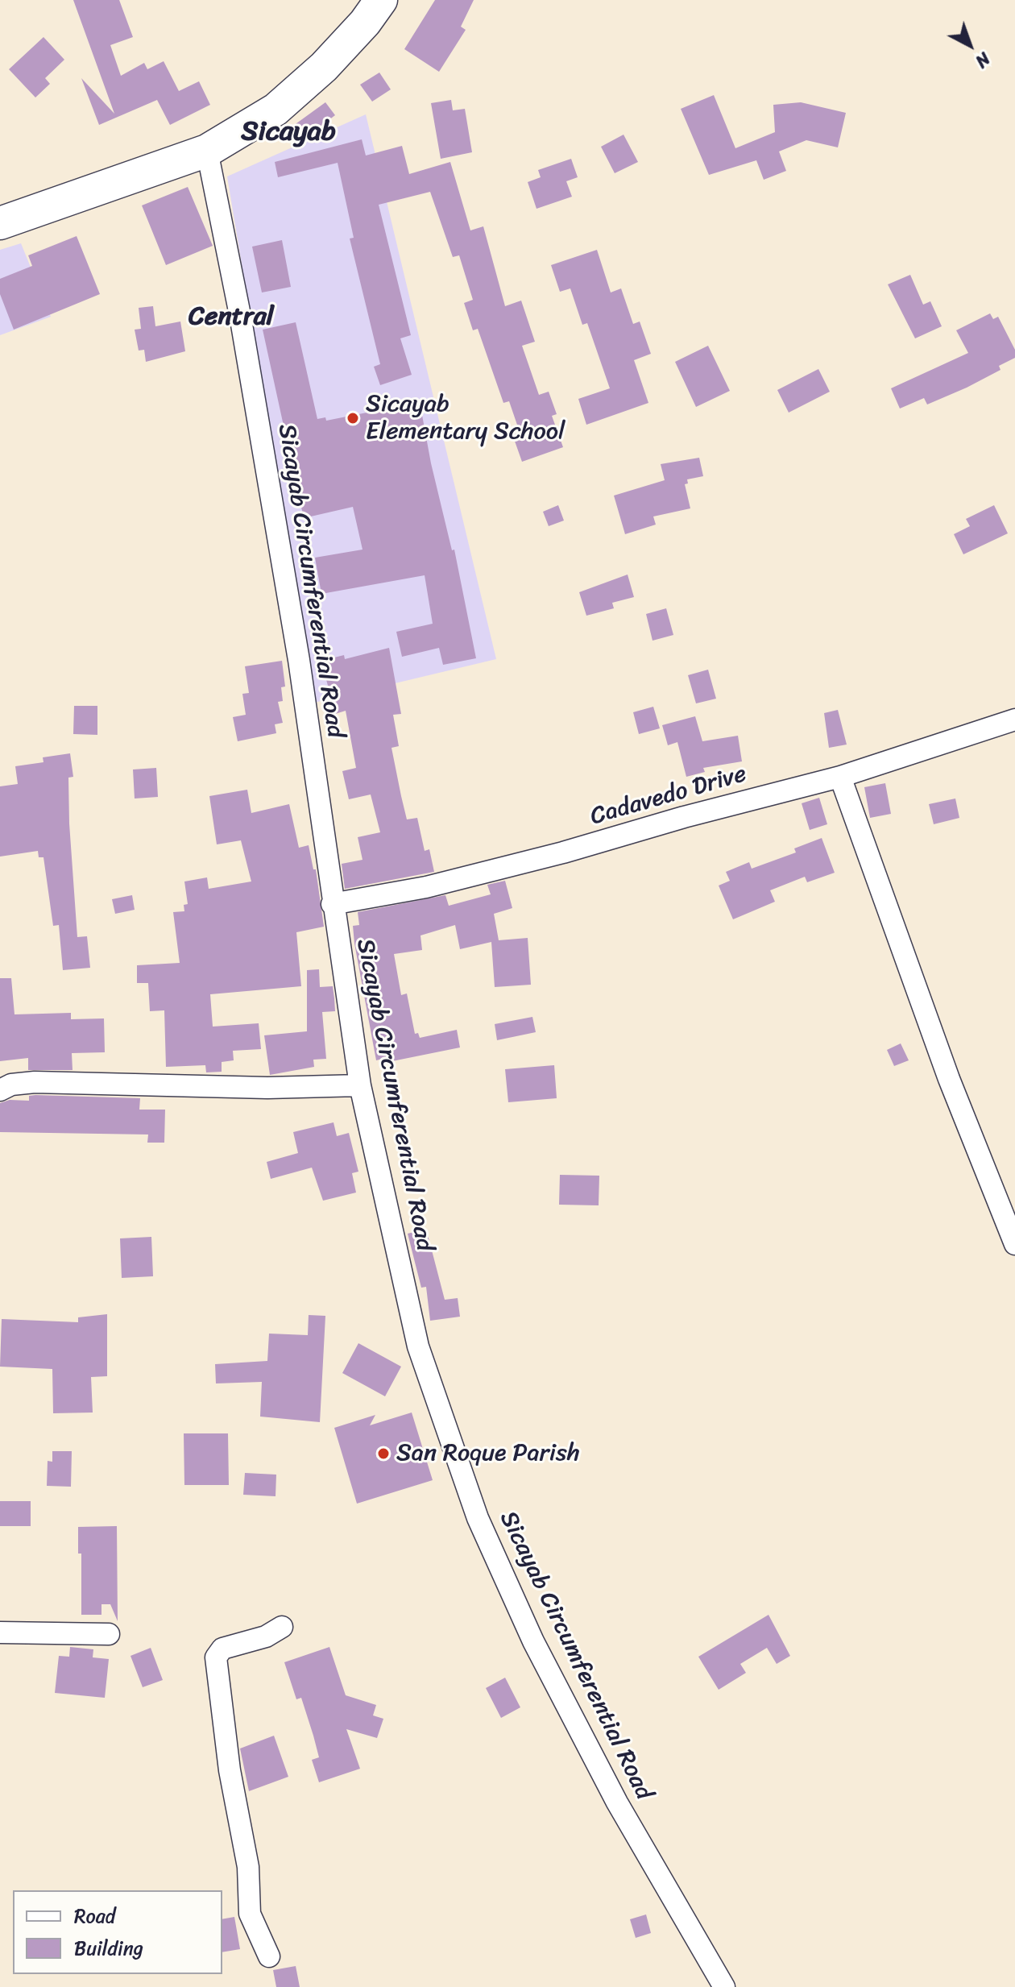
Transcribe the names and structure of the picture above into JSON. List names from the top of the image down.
{
  "streets": {
    "street": ["Sicayab Circumferential Road", "Cadavedo Drive"]
  },
  "crossings": [
    ["Sicayab Circumferential Road", "Cadavedo Drive"]
  ],
  "districts": ["Sicayab", "Central"],
  "places": ["Sicayab Elementary School", "San Roque Parish"],
  "legend": ["Road", "Building"],
  "north": "bottom right"
}
